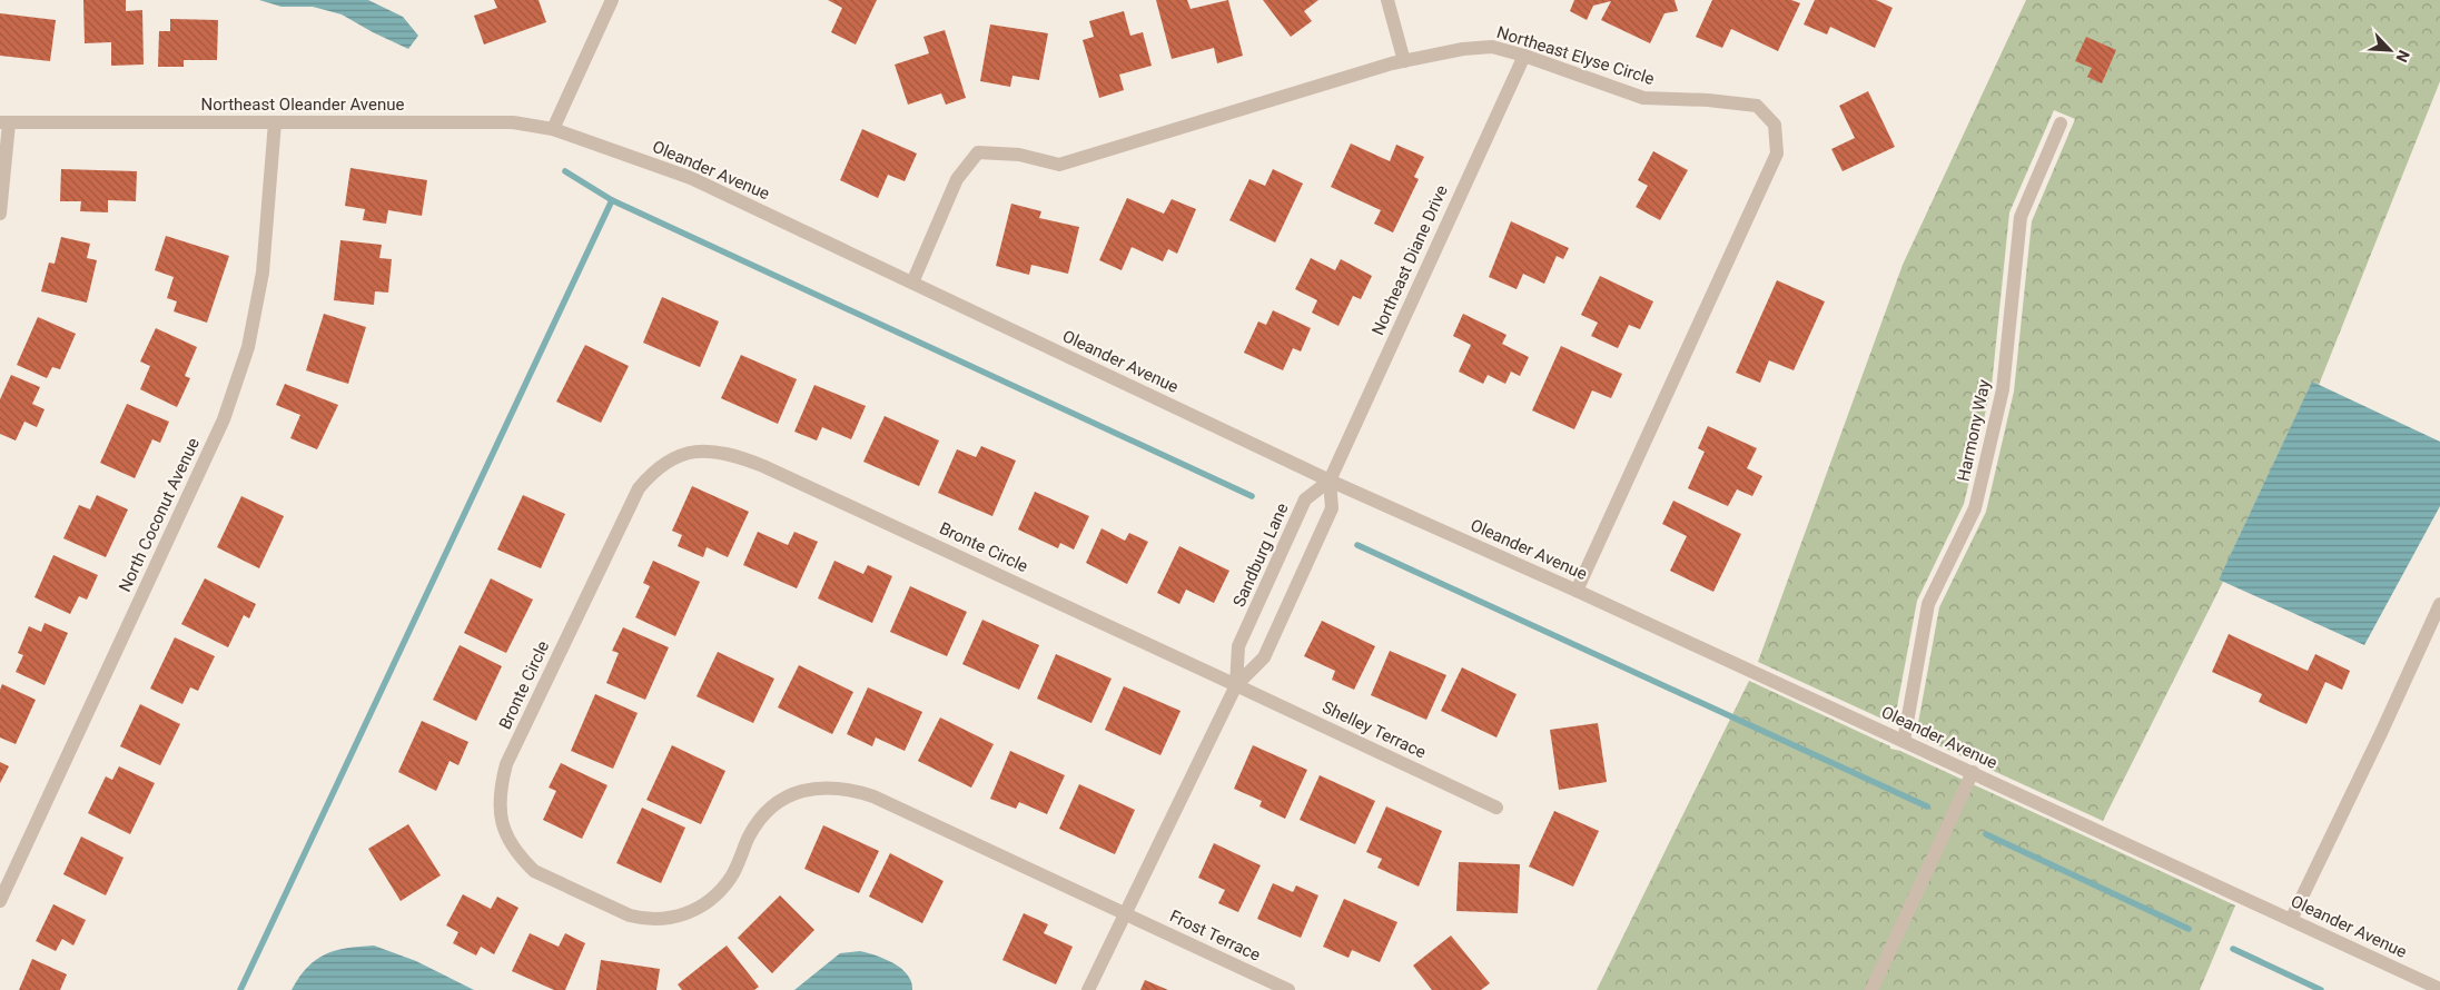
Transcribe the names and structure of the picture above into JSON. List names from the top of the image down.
{
  "streets": {
    "street": [
      "Northeast Elyse Circle",
      "Northeast Oleander Avenue",
      "Oleander Avenue",
      "Northeast Diane Drive",
      "Harmony Way",
      "North Coconut Avenue",
      "Bronte Circle",
      "Sandburg Lane",
      "Shelley Terrace",
      "Frost Terrace"
    ]
  },
  "crossings": [
    ["Northeast Elyse Circle", "Oleander Avenue"],
    ["Northeast Elyse Circle", "Northeast Diane Drive"],
    ["Northeast Oleander Avenue", "Oleander Avenue"],
    ["Northeast Oleander Avenue", "North Coconut Avenue"],
    ["Oleander Avenue", "Northeast Diane Drive"],
    ["Oleander Avenue", "Harmony Way"],
    ["Oleander Avenue", "Sandburg Lane"],
    ["Northeast Diane Drive", "Sandburg Lane"],
    ["Bronte Circle", "Sandburg Lane"],
    ["Bronte Circle", "Shelley Terrace"],
    ["Bronte Circle", "Frost Terrace"],
    ["Sandburg Lane", "Shelley Terrace"],
    ["Sandburg Lane", "Frost Terrace"]
  ],
  "north": "bottom right"
}
